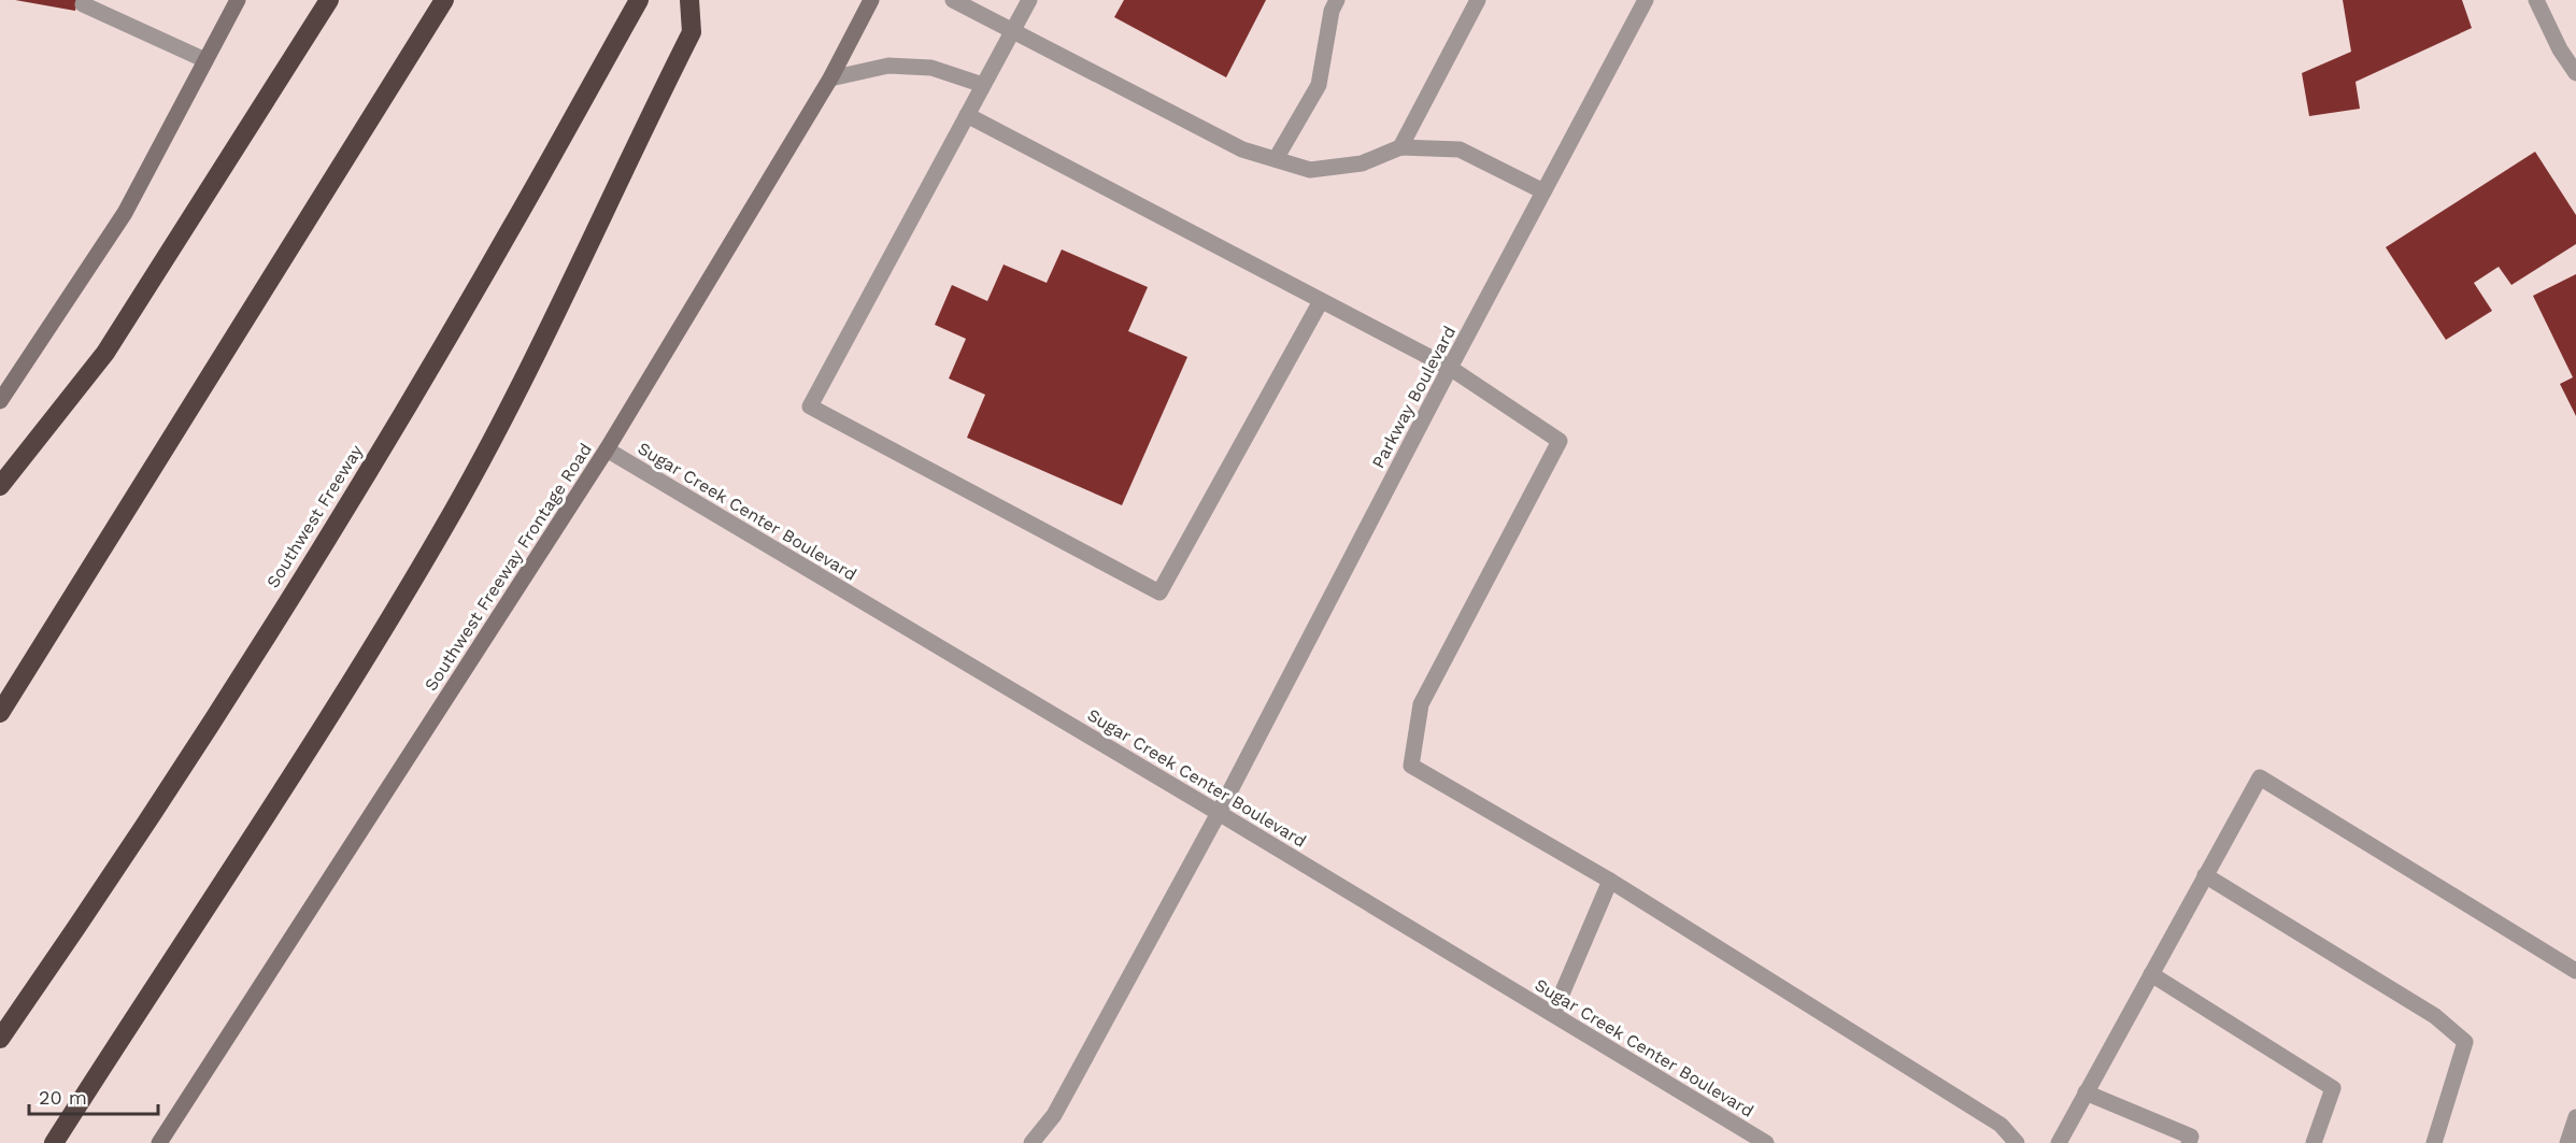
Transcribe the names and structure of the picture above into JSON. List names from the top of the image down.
{
  "streets": {
    "highway": ["Southwest Freeway"],
    "main road": ["Southwest Freeway Frontage Road"],
    "street": ["Parkway Boulevard", "Sugar Creek Center Boulevard"]
  },
  "crossings": [
    ["Parkway Boulevard", "Sugar Creek Center Boulevard"],
    ["Sugar Creek Center Boulevard", "Southwest Freeway Frontage Road"]
  ],
  "scale_bar": "20 m"
}
